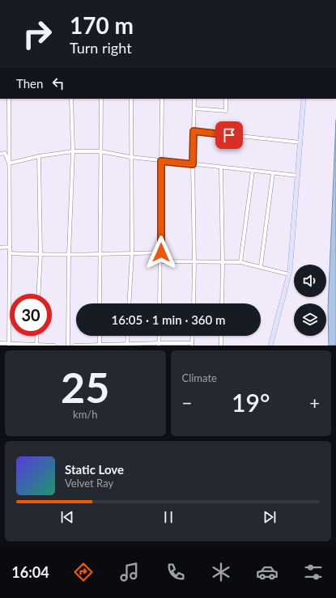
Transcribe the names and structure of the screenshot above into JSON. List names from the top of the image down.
{
  "page": {
    "turn": ["170 m", "Turn right"],
    "then": "Then",
    "limit": "30",
    "trip": "16:05 · 1 min · 360 m",
    "tile": [
      ["25", "km/h"],
      "Climate"
    ],
    "heat": ["−", "19°", "+"],
    "song": ["Static Love", "Velvet Ray"],
    "tabs": "16:04"
  }
}
